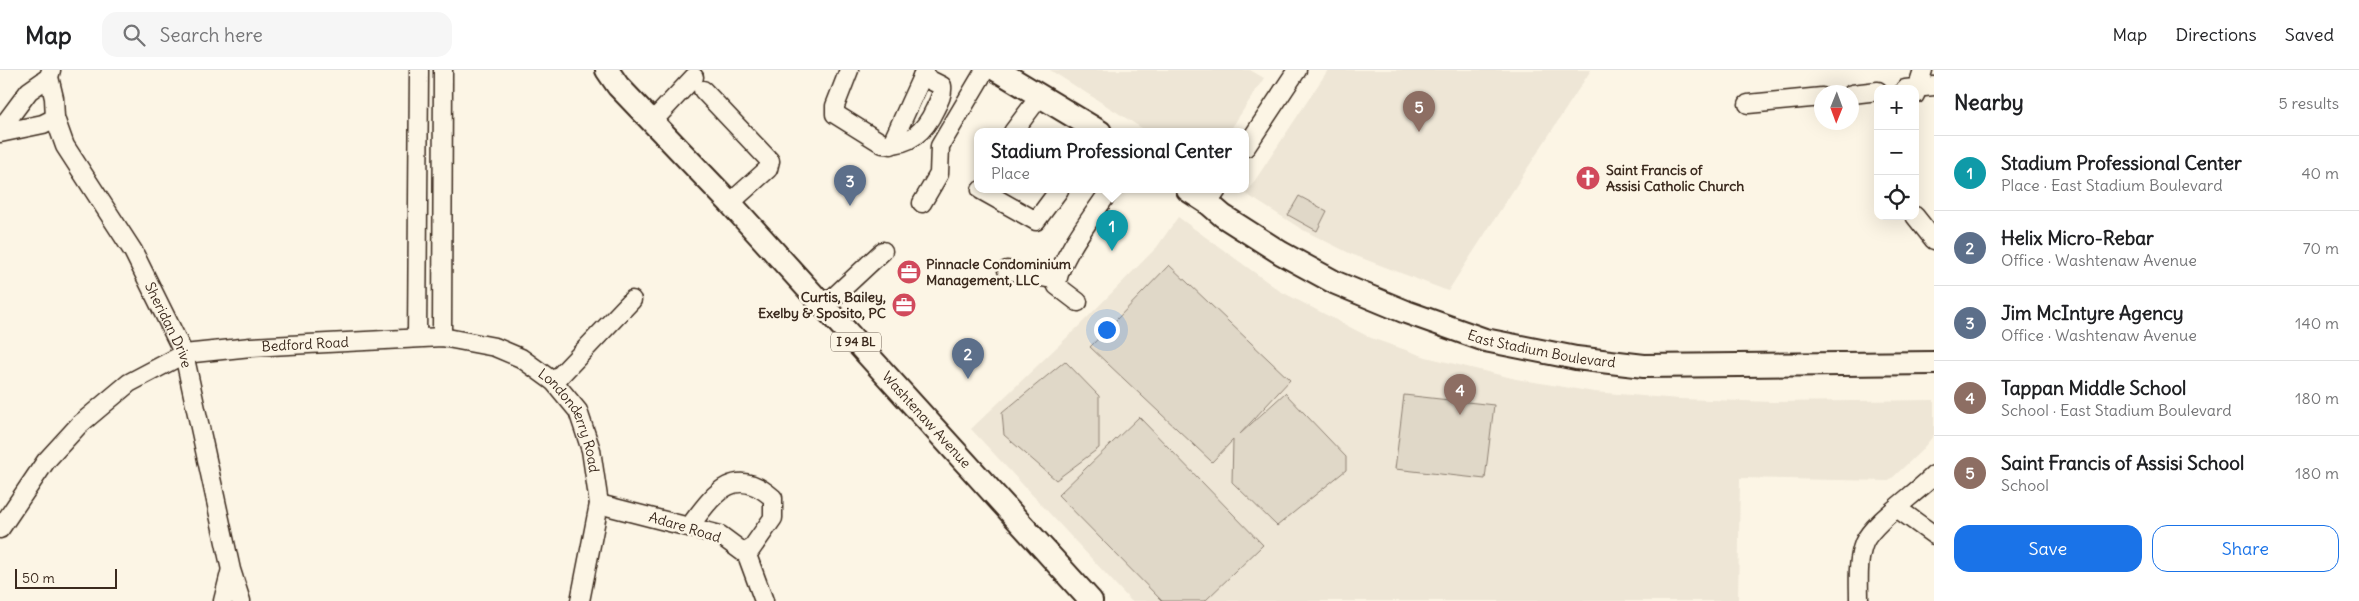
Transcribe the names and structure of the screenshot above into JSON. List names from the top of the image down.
{
  "streets": {
    "main road": ["I 94 BL", "East Stadium Boulevard", "Washtenaw Avenue"],
    "street": [
      "Sheridan Drive",
      "Bedford Road",
      "Londonderry Road",
      "Adare Road"
    ]
  },
  "crossings": [
    ["Sheridan Drive", "Bedford Road"],
    ["Bedford Road", "Londonderry Road"],
    ["Londonderry Road", "Adare Road"]
  ],
  "places": {
    "church": ["Saint Francis of Assisi Catholic Church"],
    "office": ["Pinnacle Condominium Management, LLC", "Curtis, Bailey, Exelby & Sposito, PC"]
  },
  "scale_bar": "50 m",
  "north": "bottom",
  "page": {
    "header": "Map",
    "search": "Search here",
    "nav": ["Map", "Directions", "Saved"],
    "heading": ["Nearby", "5 results"],
    "map_buttons": ["+", "−"],
    "pins": [
      "5",
      "3",
      "1",
      "2",
      "4"
    ],
    "popup": ["Stadium Professional Center", "Place"],
    "list": [
      {
        "mark": "1",
        "name": "Stadium Professional Center",
        "note": "Place · East Stadium Boulevard",
        "value": "40 m"
      },
      {
        "mark": "2",
        "name": "Helix Micro-Rebar",
        "note": "Office · Washtenaw Avenue",
        "value": "70 m"
      },
      {
        "mark": "3",
        "name": "Jim McIntyre Agency",
        "note": "Office · Washtenaw Avenue",
        "value": "140 m"
      },
      {
        "mark": "4",
        "name": "Tappan Middle School",
        "note": "School · East Stadium Boulevard",
        "value": "180 m"
      },
      {
        "mark": "5",
        "name": "Saint Francis of Assisi School",
        "note": "School",
        "value": "180 m"
      }
    ],
    "buttons": ["Save", "Share"],
    "scale": "50 m"
  }
}
